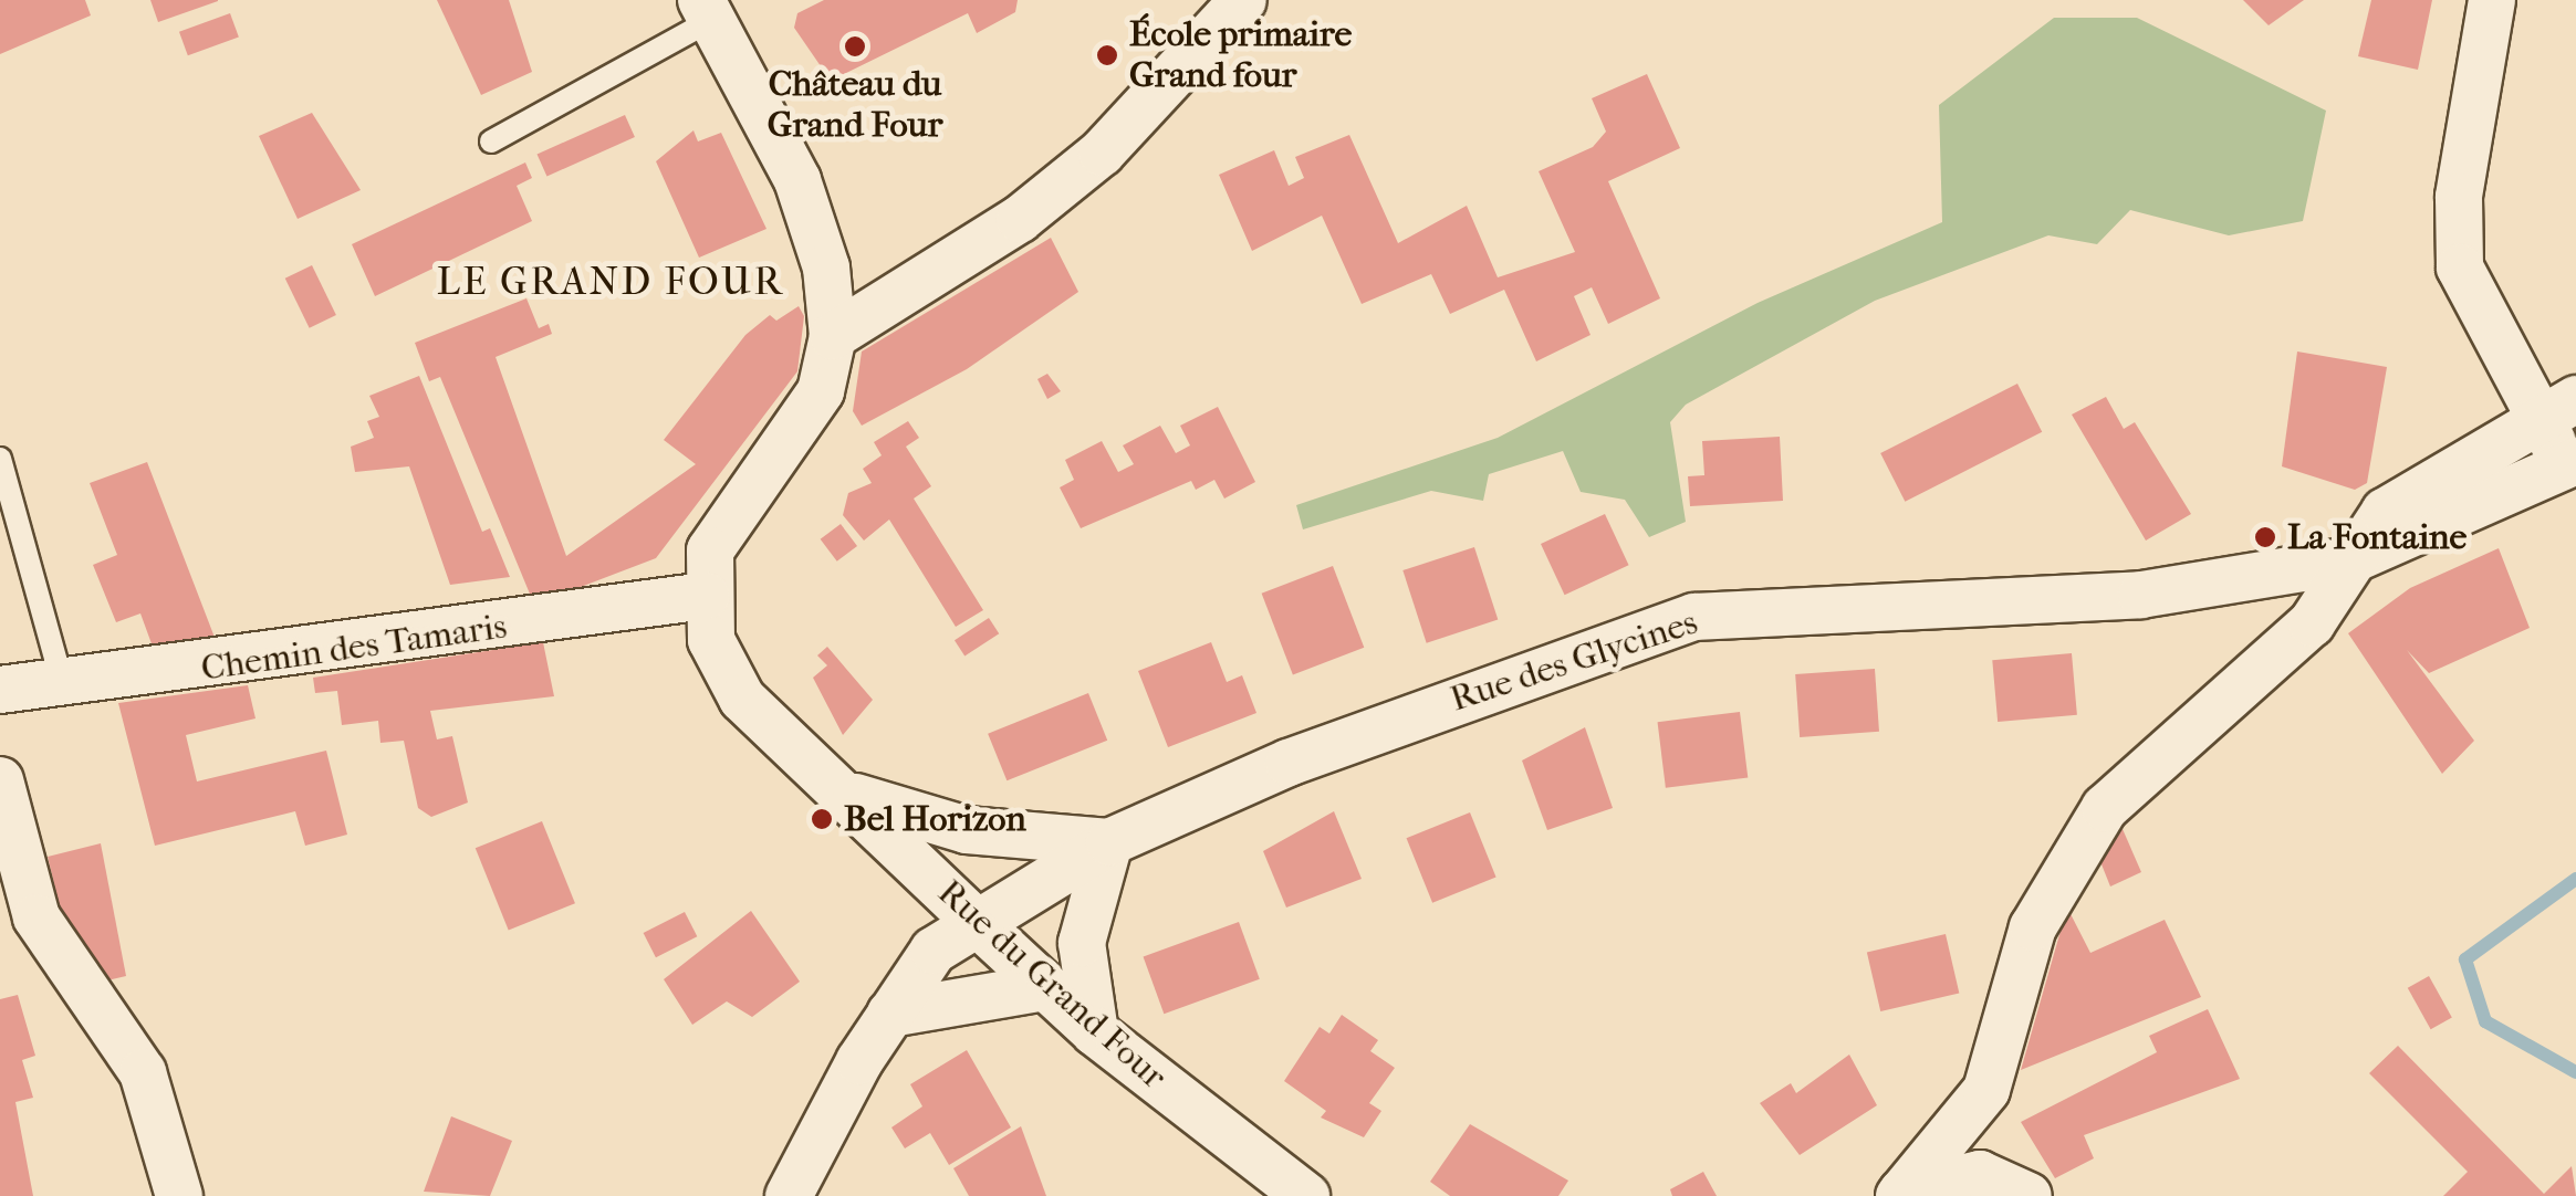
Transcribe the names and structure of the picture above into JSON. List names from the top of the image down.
{
  "streets": {
    "street": ["Chemin des Tamaris", "Rue des Glycines", "Rue du Grand Four"]
  },
  "crossings": [
    ["Chemin des Tamaris", "Rue du Grand Four"],
    ["Rue des Glycines", "Rue du Grand Four"]
  ],
  "districts": ["LE GRAND FOUR"],
  "places": [
    "Château du Grand Four",
    "École primaire Grand four",
    "La Fontaine",
    "Bel Horizon"
  ]
}
